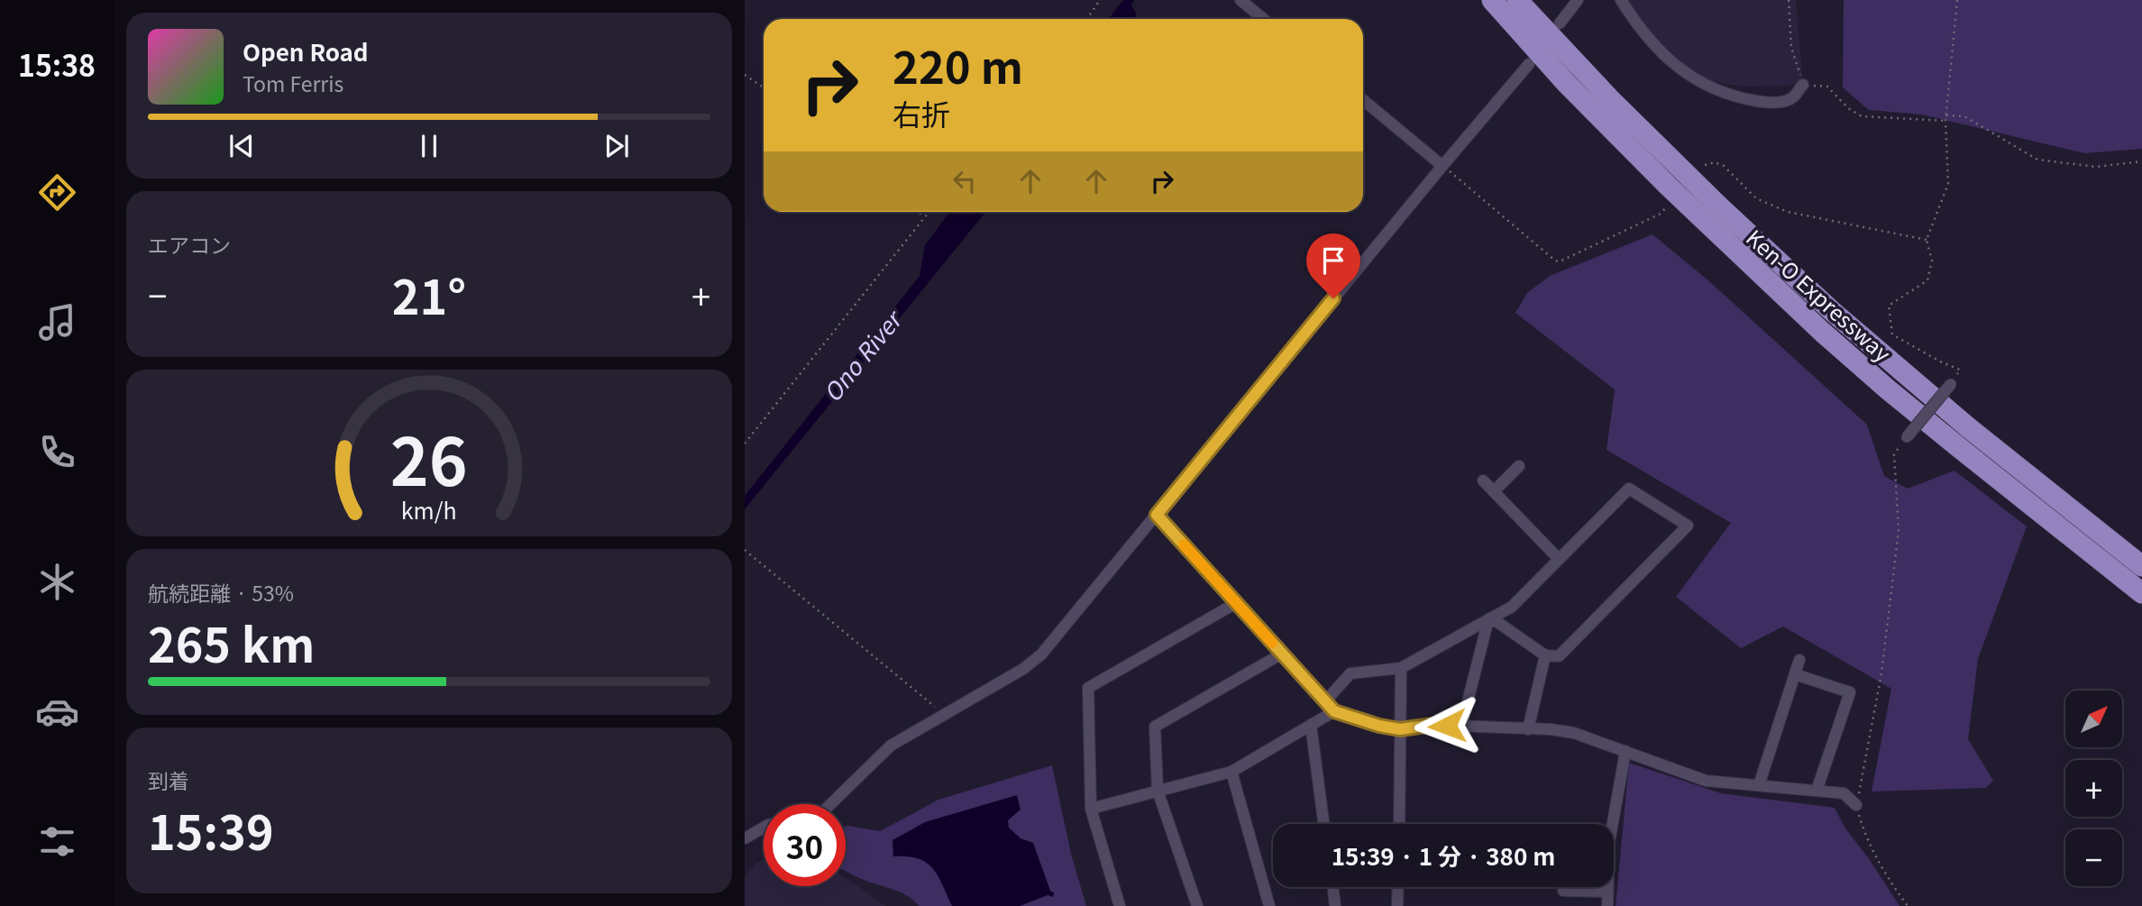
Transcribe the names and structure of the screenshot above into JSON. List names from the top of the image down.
{
  "streets": {
    "highway": ["Ken-O Expressway"]
  },
  "water": ["Ono River"],
  "north": "top right",
  "page": {
    "tabs": "15:38",
    "turn": ["220 m", "右折"],
    "song": ["Open Road", "Tom Ferris"],
    "tile": [
      "エアコン",
      ["航続距離 · 53%", "265 km"],
      ["到着", "15:39"]
    ],
    "heat": ["−", "21°", "+"],
    "map_buttons": ["+", "−"],
    "limit": "30",
    "trip": "15:39 · 1 分 · 380 m",
    "gauge": ["26", "km/h"]
  }
}
